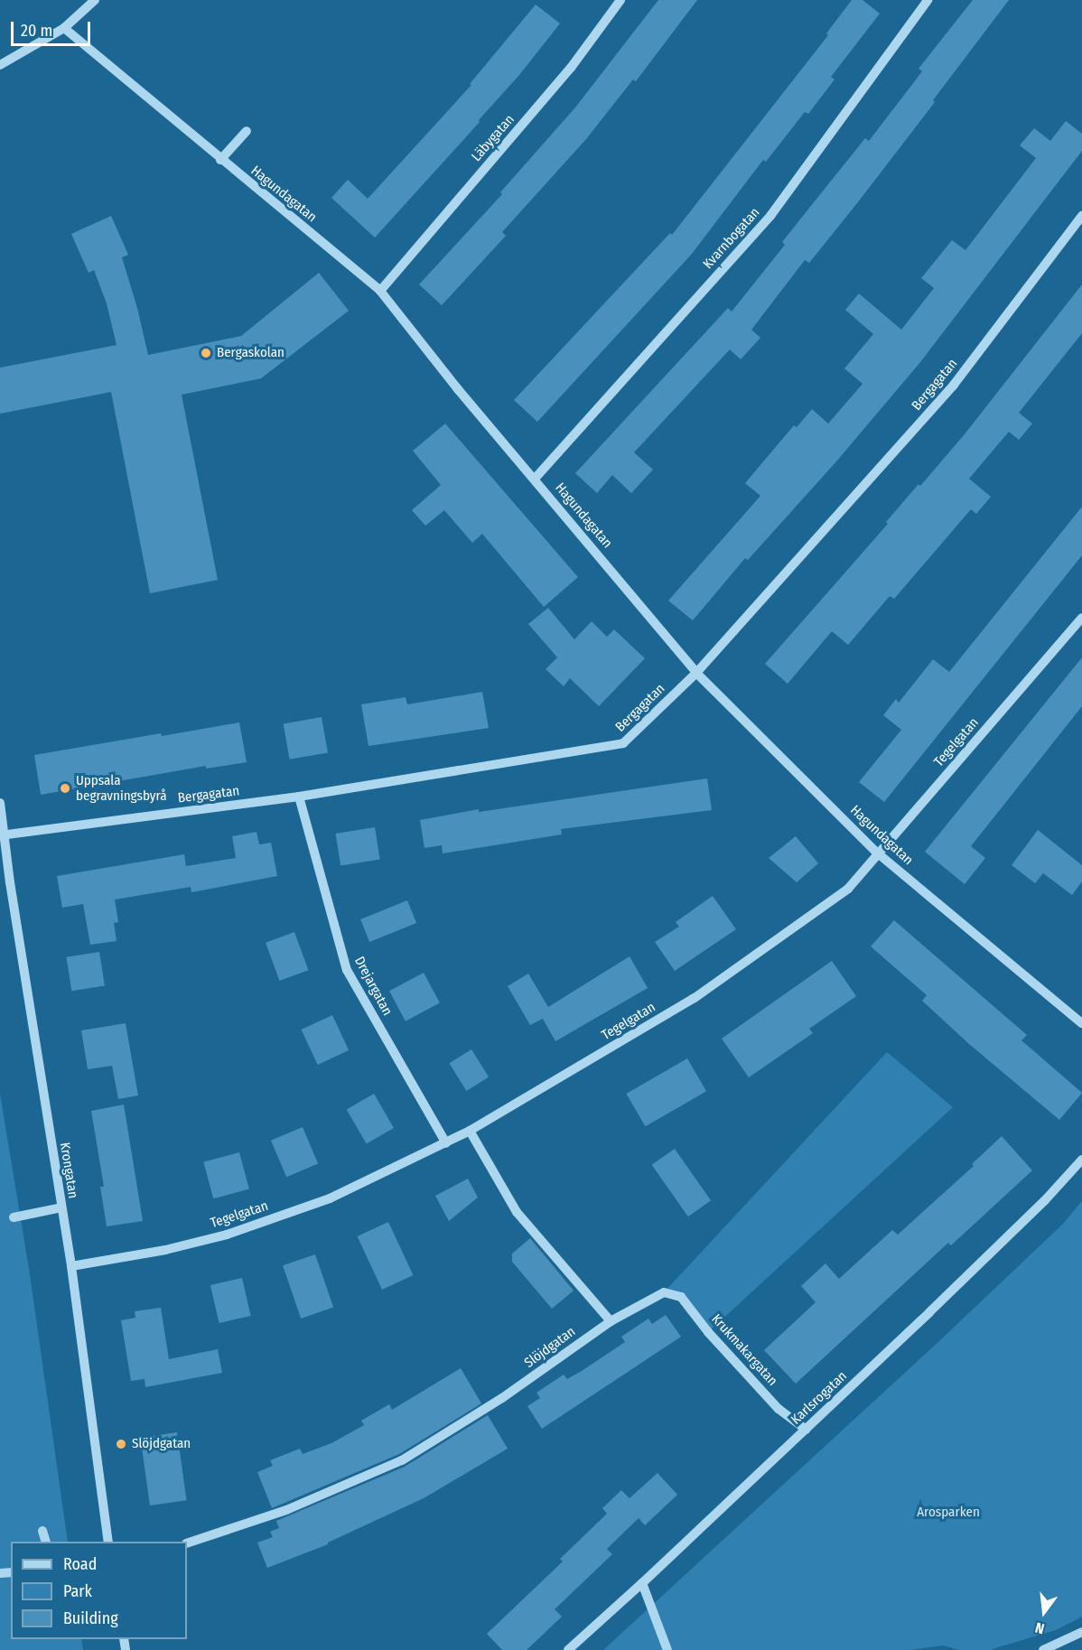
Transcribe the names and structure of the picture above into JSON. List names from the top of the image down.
{
  "streets": {
    "street": [
      "Läbygatan",
      "Hagundagatan",
      "Kvarnbogatan",
      "Bergagatan",
      "Tegelgatan",
      "Drejargatan",
      "Krongatan",
      "Slöjdgatan",
      "Krukmakargatan",
      "Karlsrogatan"
    ]
  },
  "crossings": [
    ["Läbygatan", "Hagundagatan"],
    ["Hagundagatan", "Kvarnbogatan"],
    ["Hagundagatan", "Bergagatan"],
    ["Hagundagatan", "Tegelgatan"],
    ["Bergagatan", "Drejargatan"],
    ["Bergagatan", "Krongatan"],
    ["Tegelgatan", "Drejargatan"],
    ["Tegelgatan", "Krongatan"],
    ["Slöjdgatan", "Krukmakargatan"],
    ["Krukmakargatan", "Karlsrogatan"]
  ],
  "parks": ["Arosparken"],
  "places": ["Bergaskolan", "Uppsala begravningsbyrå", "Slöjdgatan"],
  "legend": ["Road", "Park", "Building"],
  "scale_bar": "20 m",
  "north": "bottom"
}
